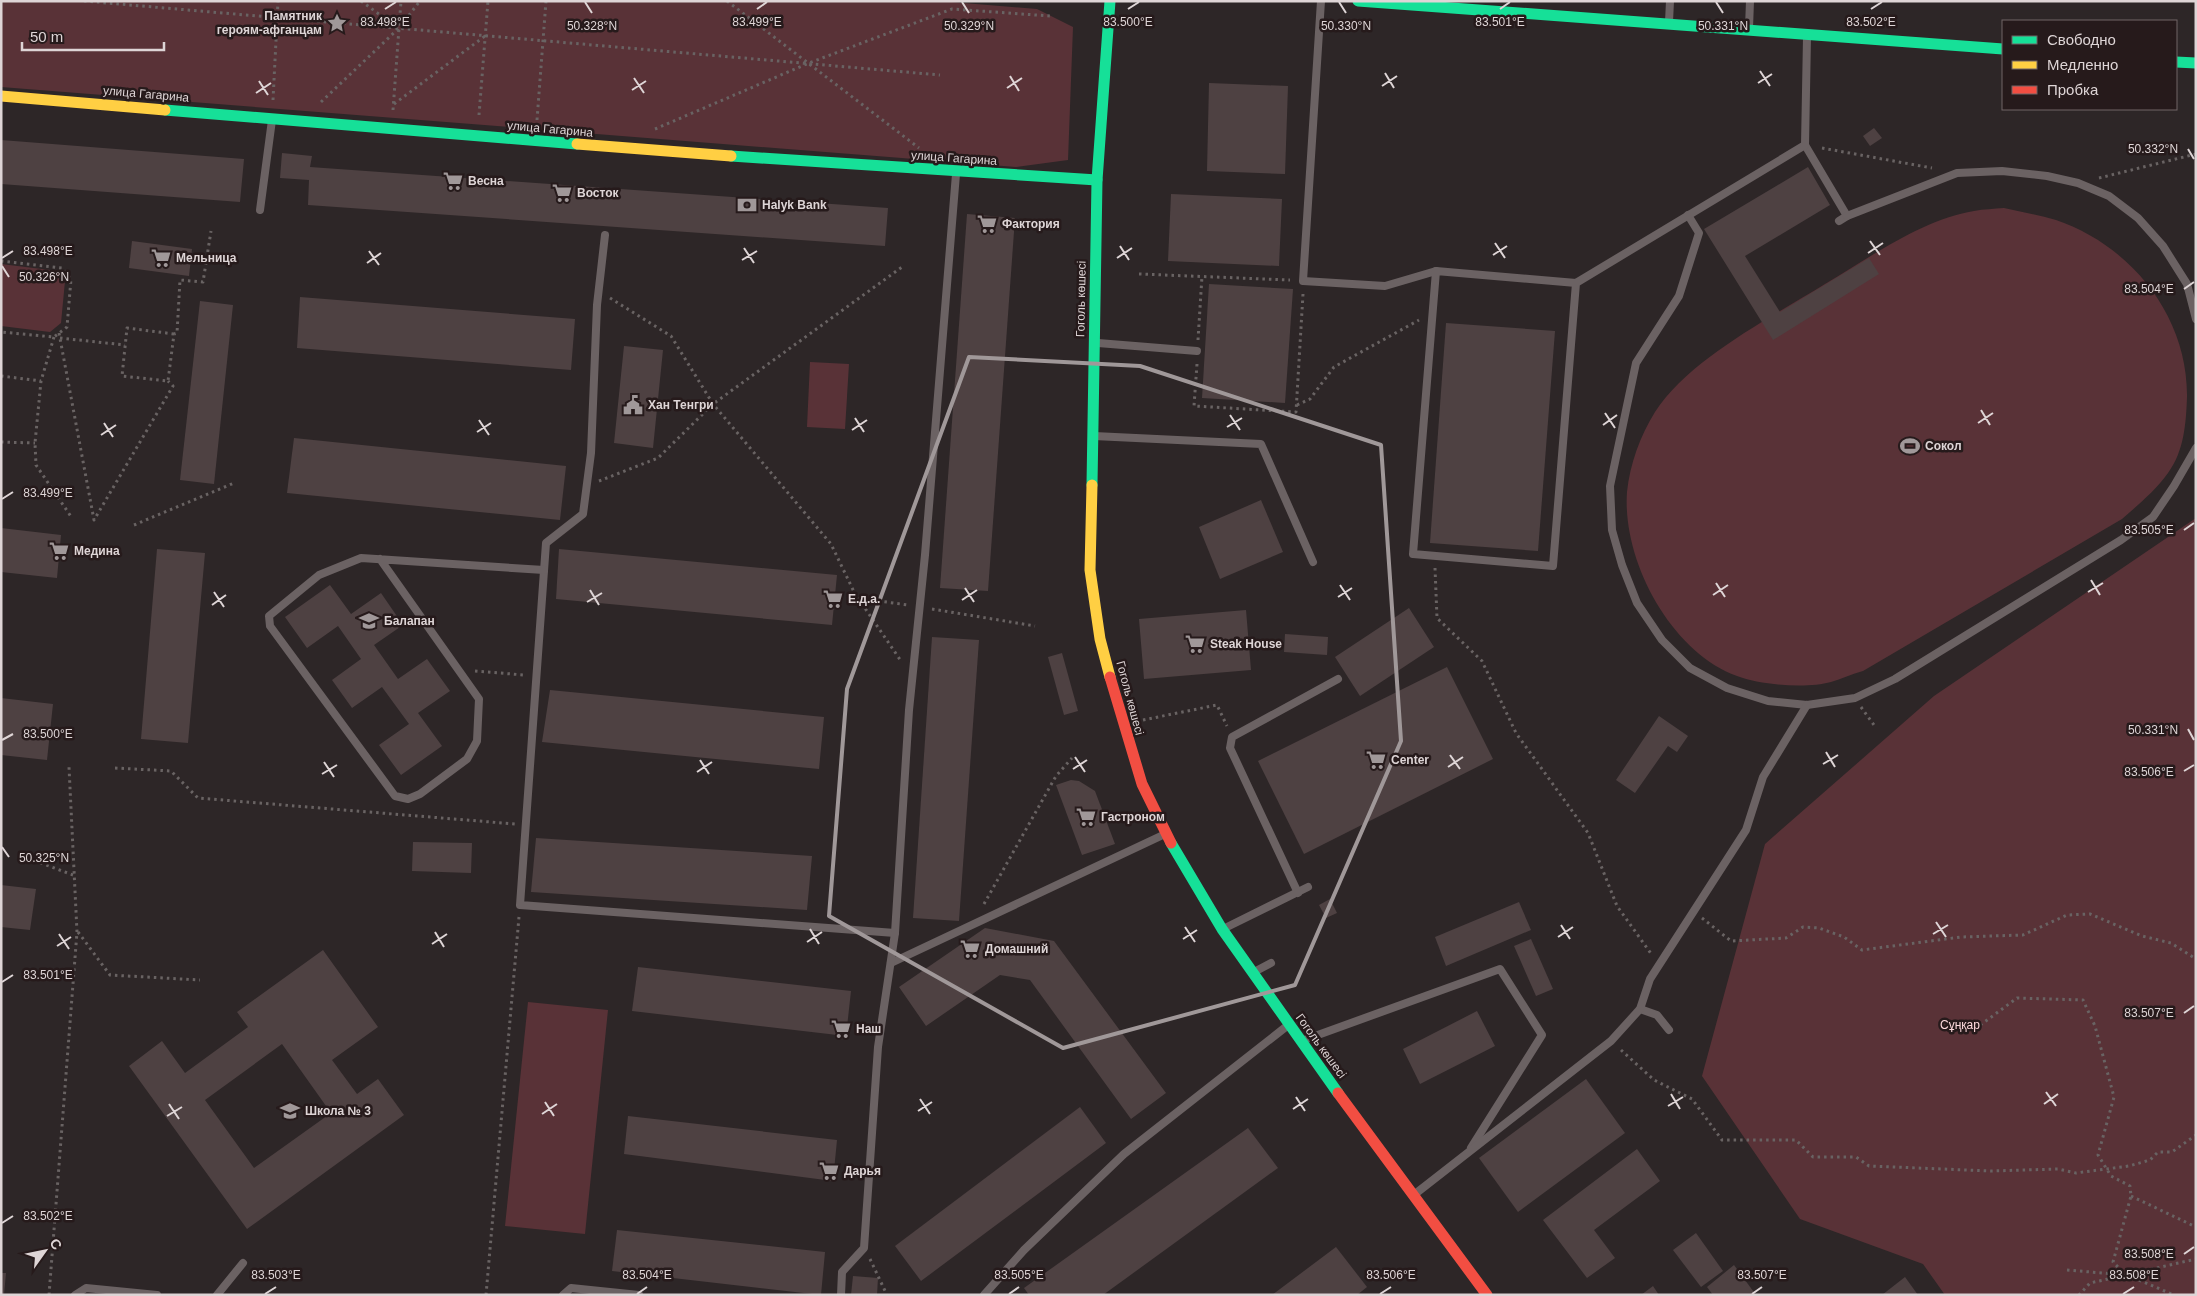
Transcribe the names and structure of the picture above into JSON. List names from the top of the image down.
{
  "streets": {
    "street": ["улица Гагарина", "Гоголь көшесі"]
  },
  "crossings": [
    ["улица Гагарина", "Гоголь көшесі"]
  ],
  "parks": ["Сұңқар"],
  "places": {
    "place": ["Памятник героям-афганцам"],
    "supermarket": [
      "Весна",
      "Восток",
      "Фактория",
      "Мельница",
      "Медина",
      "Е.д.а.",
      "Steak House",
      "Center",
      "Гастроном",
      "Домашний",
      "Наш",
      "Дарья"
    ],
    "bank": ["Halyk Bank"],
    "public building": ["Хан Тенгри"],
    "sports": ["Сокол"],
    "school or university": ["Балапан", "Школа № 3"]
  },
  "legend": ["Свободно", "Медленно", "Пробка"],
  "scale_bar": "50 m",
  "north": "top right",
  "coordinates": [
    "83.498°E",
    "83.499°E",
    "83.500°E",
    "83.501°E",
    "83.502°E",
    "50.328°N",
    "50.329°N",
    "50.330°N",
    "50.331°N",
    "50.332°N",
    "50.326°N",
    "83.504°E",
    "83.505°E",
    "83.506°E",
    "50.325°N",
    "83.507°E",
    "83.508°E",
    "83.503°E"
  ]
}
